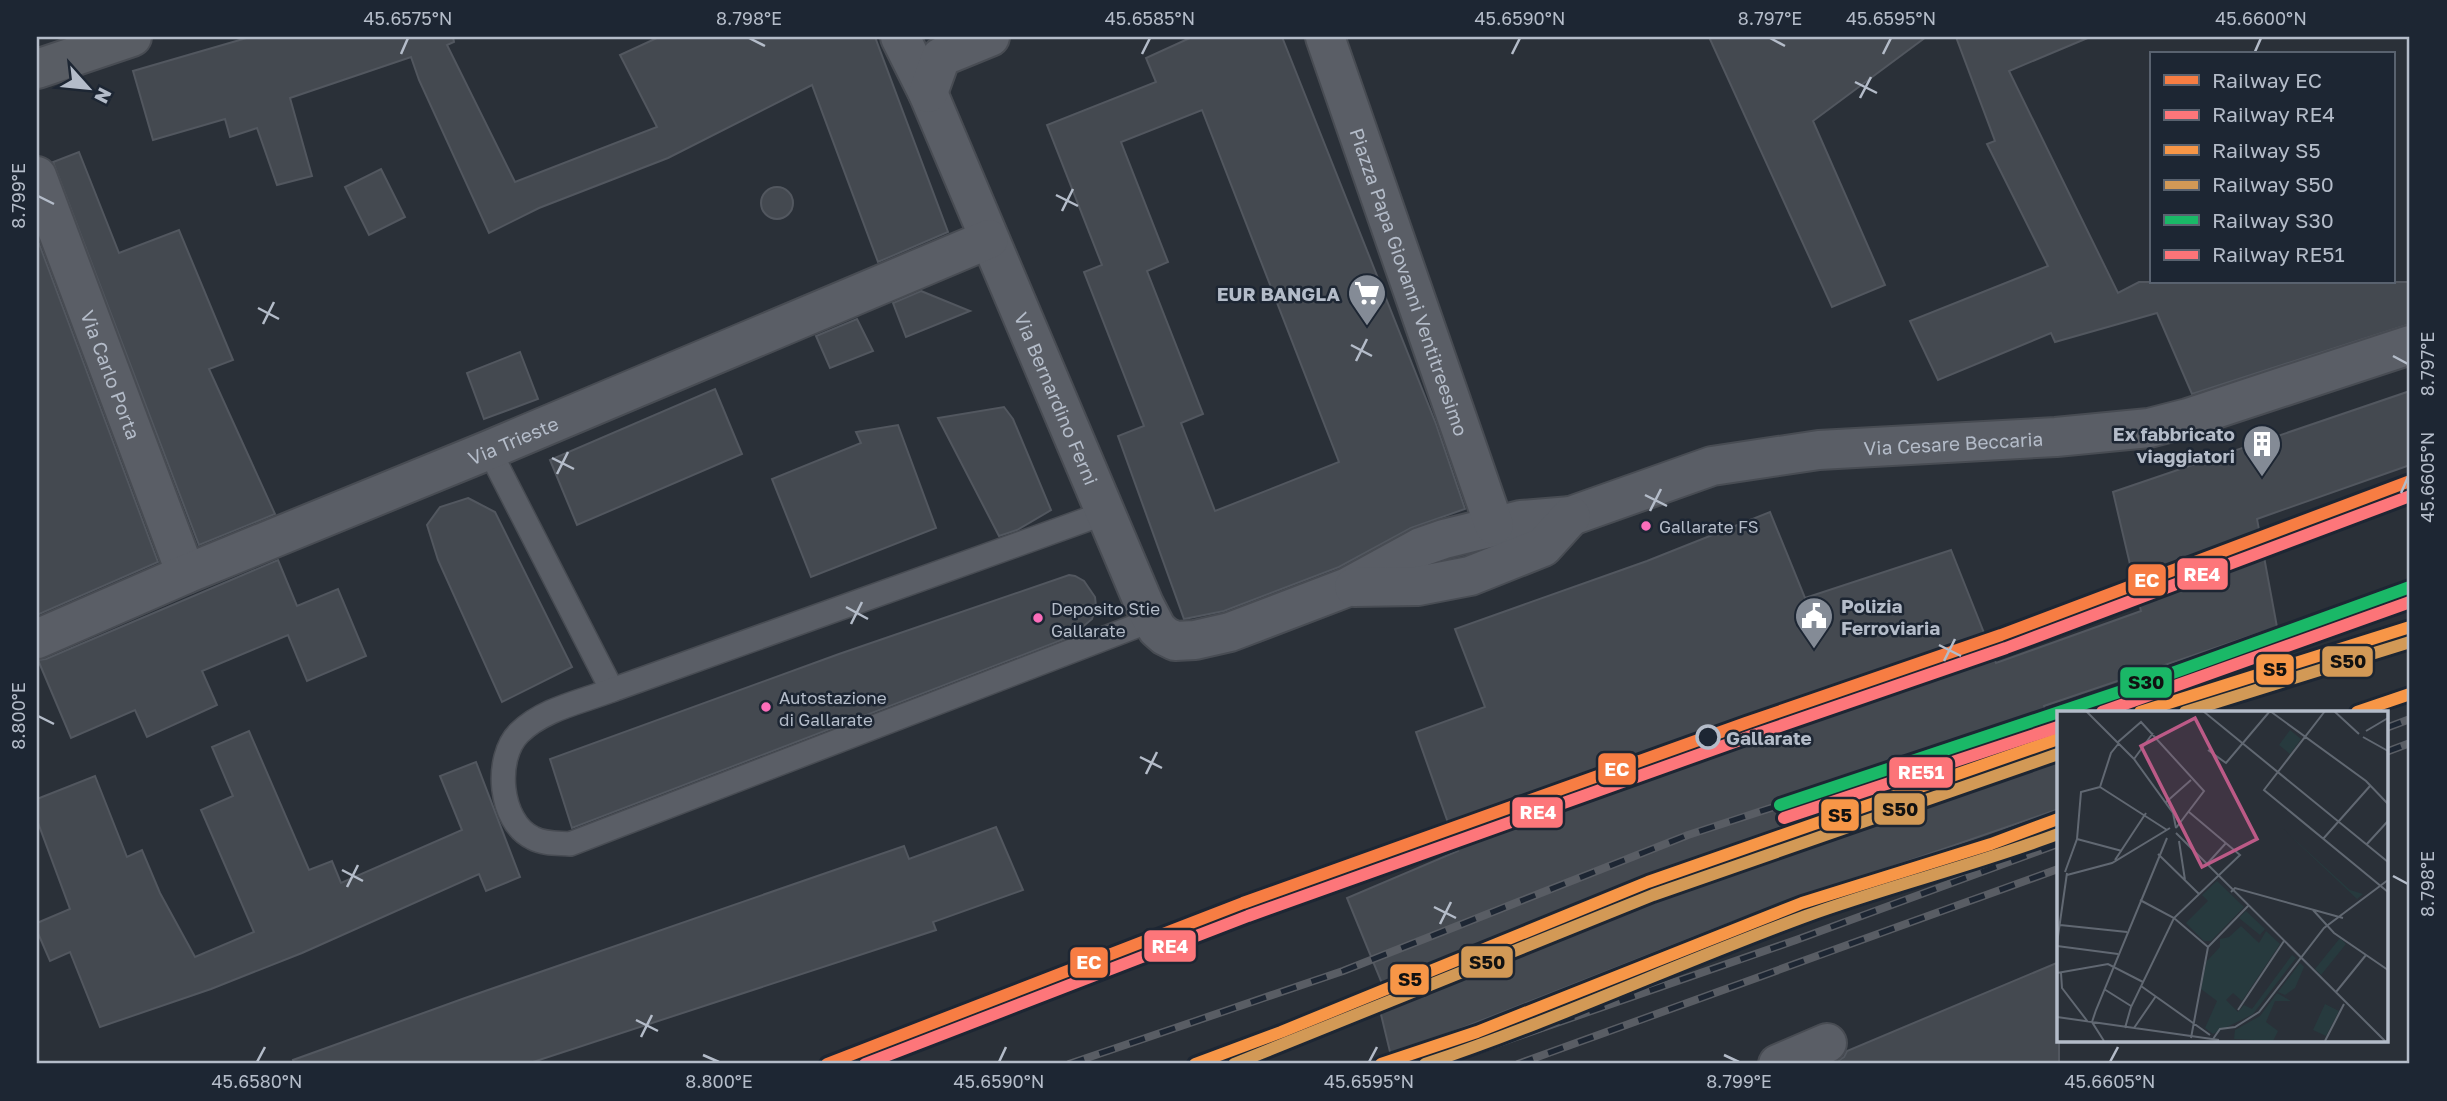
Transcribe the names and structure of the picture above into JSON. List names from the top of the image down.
{
  "streets": {
    "street": [
      "Piazza Papa Giovanni Ventitreesimo",
      "Via Carlo Porta",
      "Via Bernardino Ferni",
      "Via Trieste",
      "Via Cesare Beccaria"
    ]
  },
  "crossings": [
    ["Piazza Papa Giovanni Ventitreesimo", "Via Cesare Beccaria"],
    ["Via Carlo Porta", "Via Trieste"],
    ["Via Bernardino Ferni", "Via Trieste"],
    ["Via Bernardino Ferni", "Via Cesare Beccaria"]
  ],
  "places": {
    "supermarket": ["EUR BANGLA"],
    "building": ["Ex fabbricato viaggiatori"],
    "other": [
      "Gallarate FS",
      "Deposito Stie Gallarate",
      "Autostazione di Gallarate",
      "Gallarate"
    ],
    "public building": ["Polizia Ferroviaria"]
  },
  "lines": [
    "rail line EC",
    "rail line RE4",
    "rail line S30",
    "rail line RE51",
    "rail line S5",
    "rail line S50"
  ],
  "legend": [
    "Railway EC",
    "Railway RE4",
    "Railway S5",
    "Railway S50",
    "Railway S30",
    "Railway RE51"
  ],
  "north": "bottom right",
  "coordinates": [
    "45.6575°N",
    "8.798°E",
    "45.6585°N",
    "45.6590°N",
    "8.797°E",
    "45.6595°N",
    "45.6600°N",
    "8.799°E",
    "45.6605°N",
    "8.800°E",
    "45.6580°N"
  ]
}
